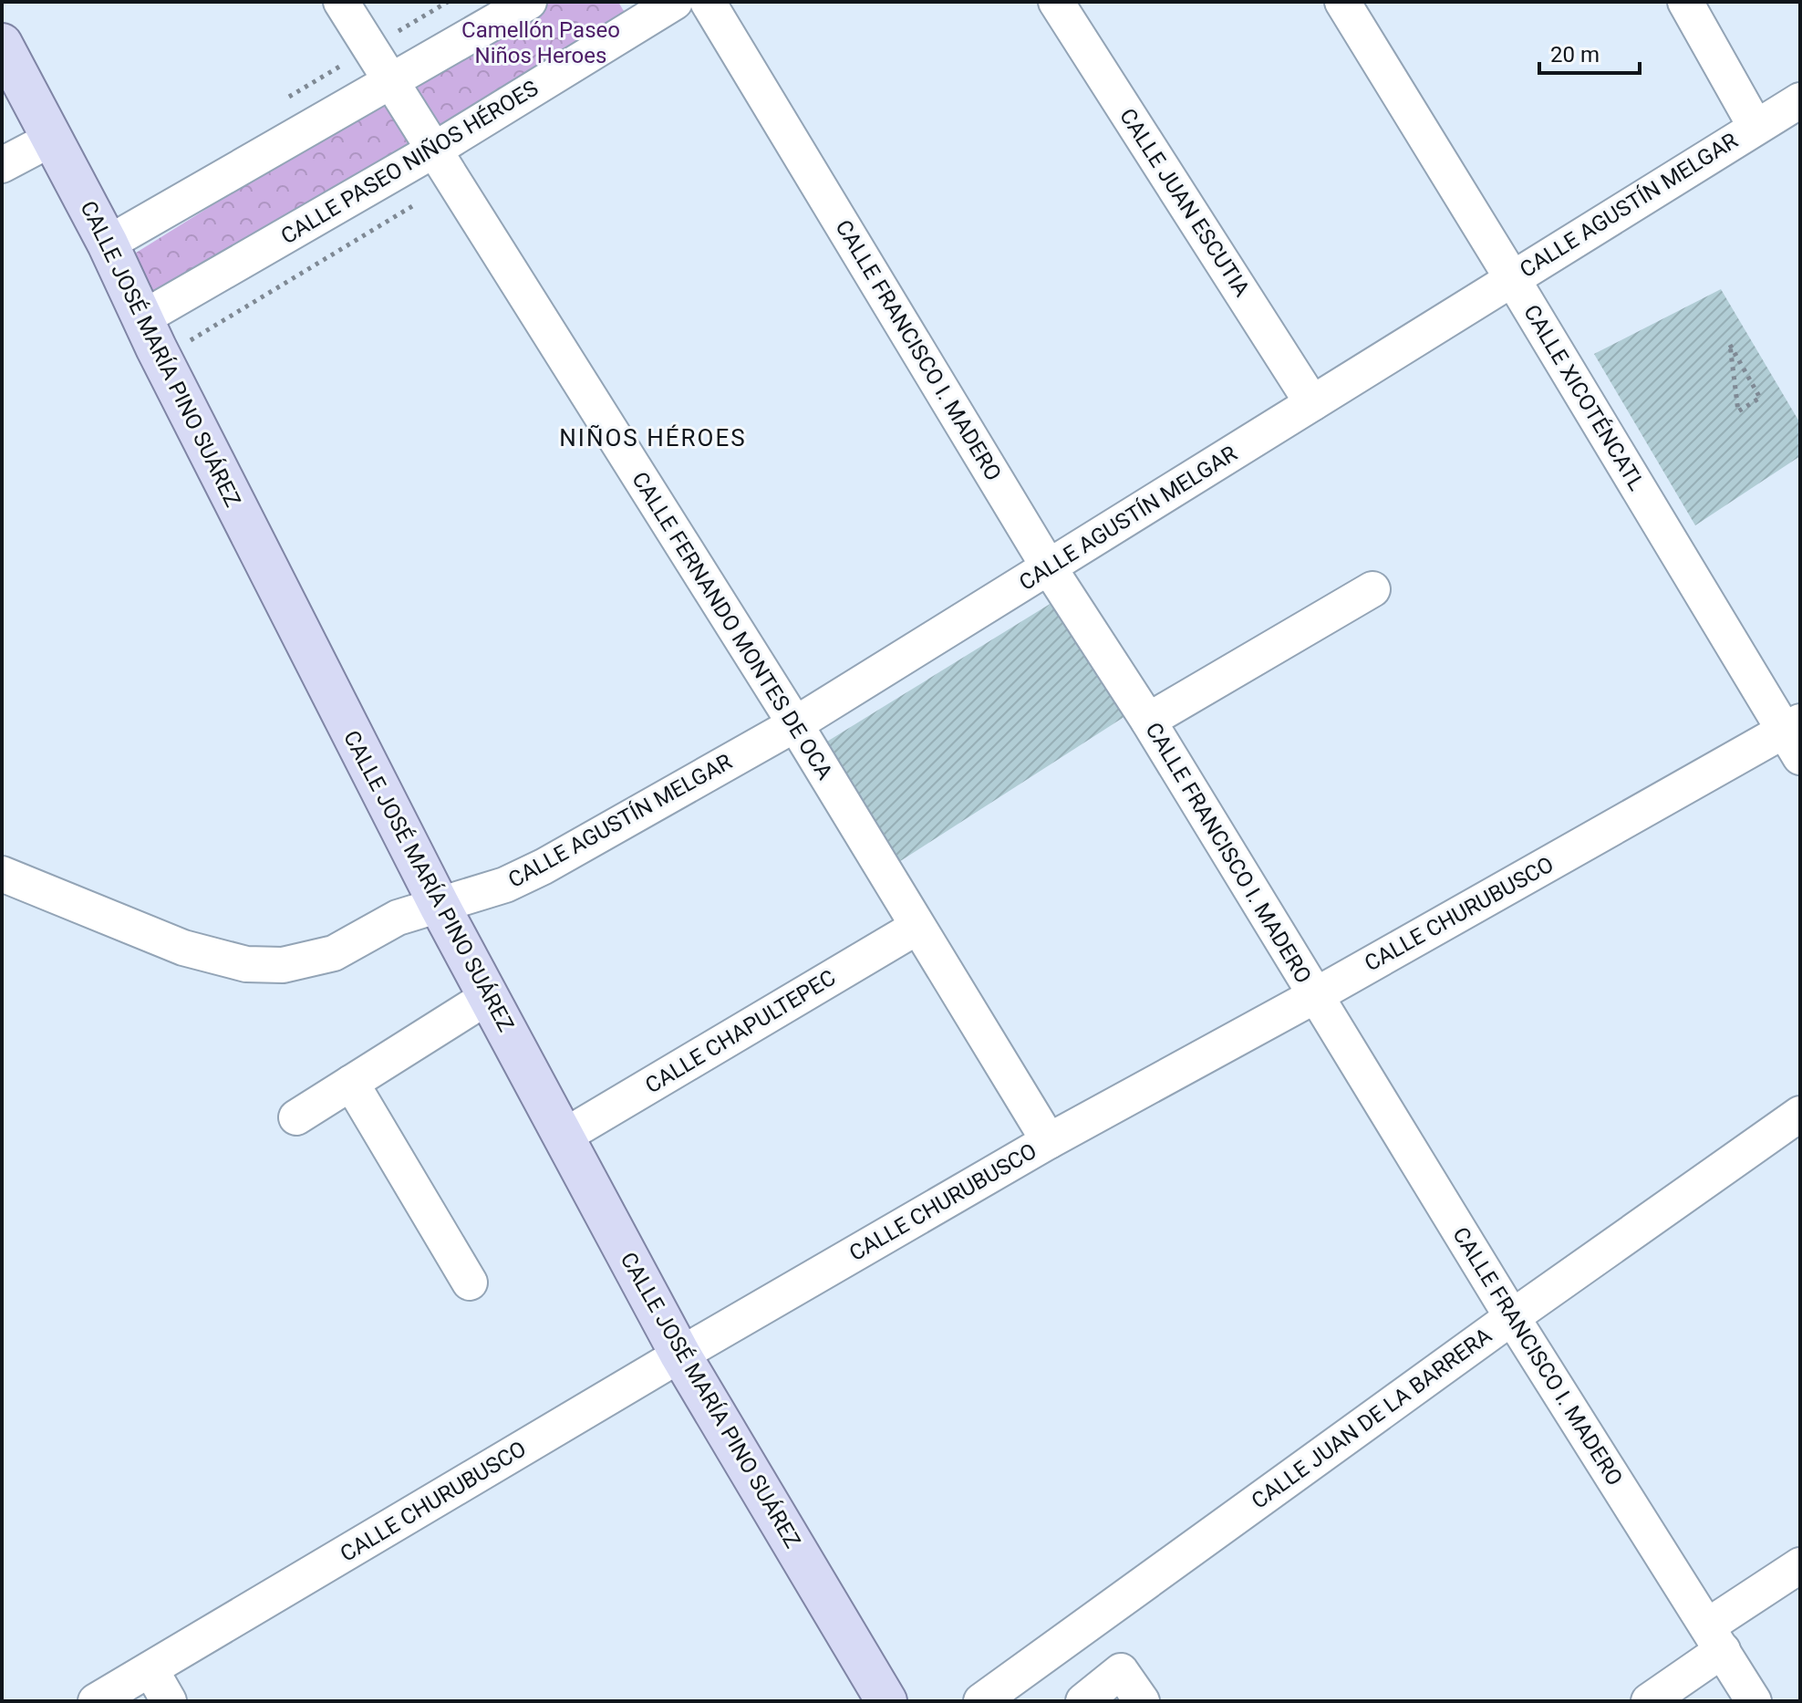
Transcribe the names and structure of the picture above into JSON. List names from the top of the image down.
{
  "streets": {
    "main road": ["CALLE JOSÉ MARÍA PINO SUÁREZ"],
    "street": [
      "CALLE PASEO NIÑOS HÉROES",
      "CALLE JUAN ESCUTIA",
      "CALLE AGUSTÍN MELGAR",
      "CALLE FRANCISCO I. MADERO",
      "CALLE XICOTÉNCATL",
      "CALLE FERNANDO MONTES DE OCA",
      "CALLE CHURUBUSCO",
      "CALLE CHAPULTEPEC",
      "CALLE JUAN DE LA BARRERA"
    ]
  },
  "crossings": [
    ["CALLE PASEO NIÑOS HÉROES", "CALLE JOSÉ MARÍA PINO SUÁREZ"],
    ["CALLE PASEO NIÑOS HÉROES", "CALLE FERNANDO MONTES DE OCA"],
    ["CALLE JUAN ESCUTIA", "CALLE AGUSTÍN MELGAR"],
    ["CALLE AGUSTÍN MELGAR", "CALLE FRANCISCO I. MADERO"],
    ["CALLE AGUSTÍN MELGAR", "CALLE JOSÉ MARÍA PINO SUÁREZ"],
    ["CALLE AGUSTÍN MELGAR", "CALLE XICOTÉNCATL"],
    ["CALLE AGUSTÍN MELGAR", "CALLE FERNANDO MONTES DE OCA"],
    ["CALLE FRANCISCO I. MADERO", "CALLE CHURUBUSCO"],
    ["CALLE FRANCISCO I. MADERO", "CALLE JUAN DE LA BARRERA"],
    ["CALLE JOSÉ MARÍA PINO SUÁREZ", "CALLE CHURUBUSCO"],
    ["CALLE JOSÉ MARÍA PINO SUÁREZ", "CALLE CHAPULTEPEC"],
    ["CALLE XICOTÉNCATL", "CALLE CHURUBUSCO"],
    ["CALLE FERNANDO MONTES DE OCA", "CALLE CHURUBUSCO"],
    ["CALLE FERNANDO MONTES DE OCA", "CALLE CHAPULTEPEC"]
  ],
  "districts": ["NIÑOS HÉROES"],
  "parks": ["Camellón Paseo Niños Heroes"],
  "scale_bar": "20 m"
}
